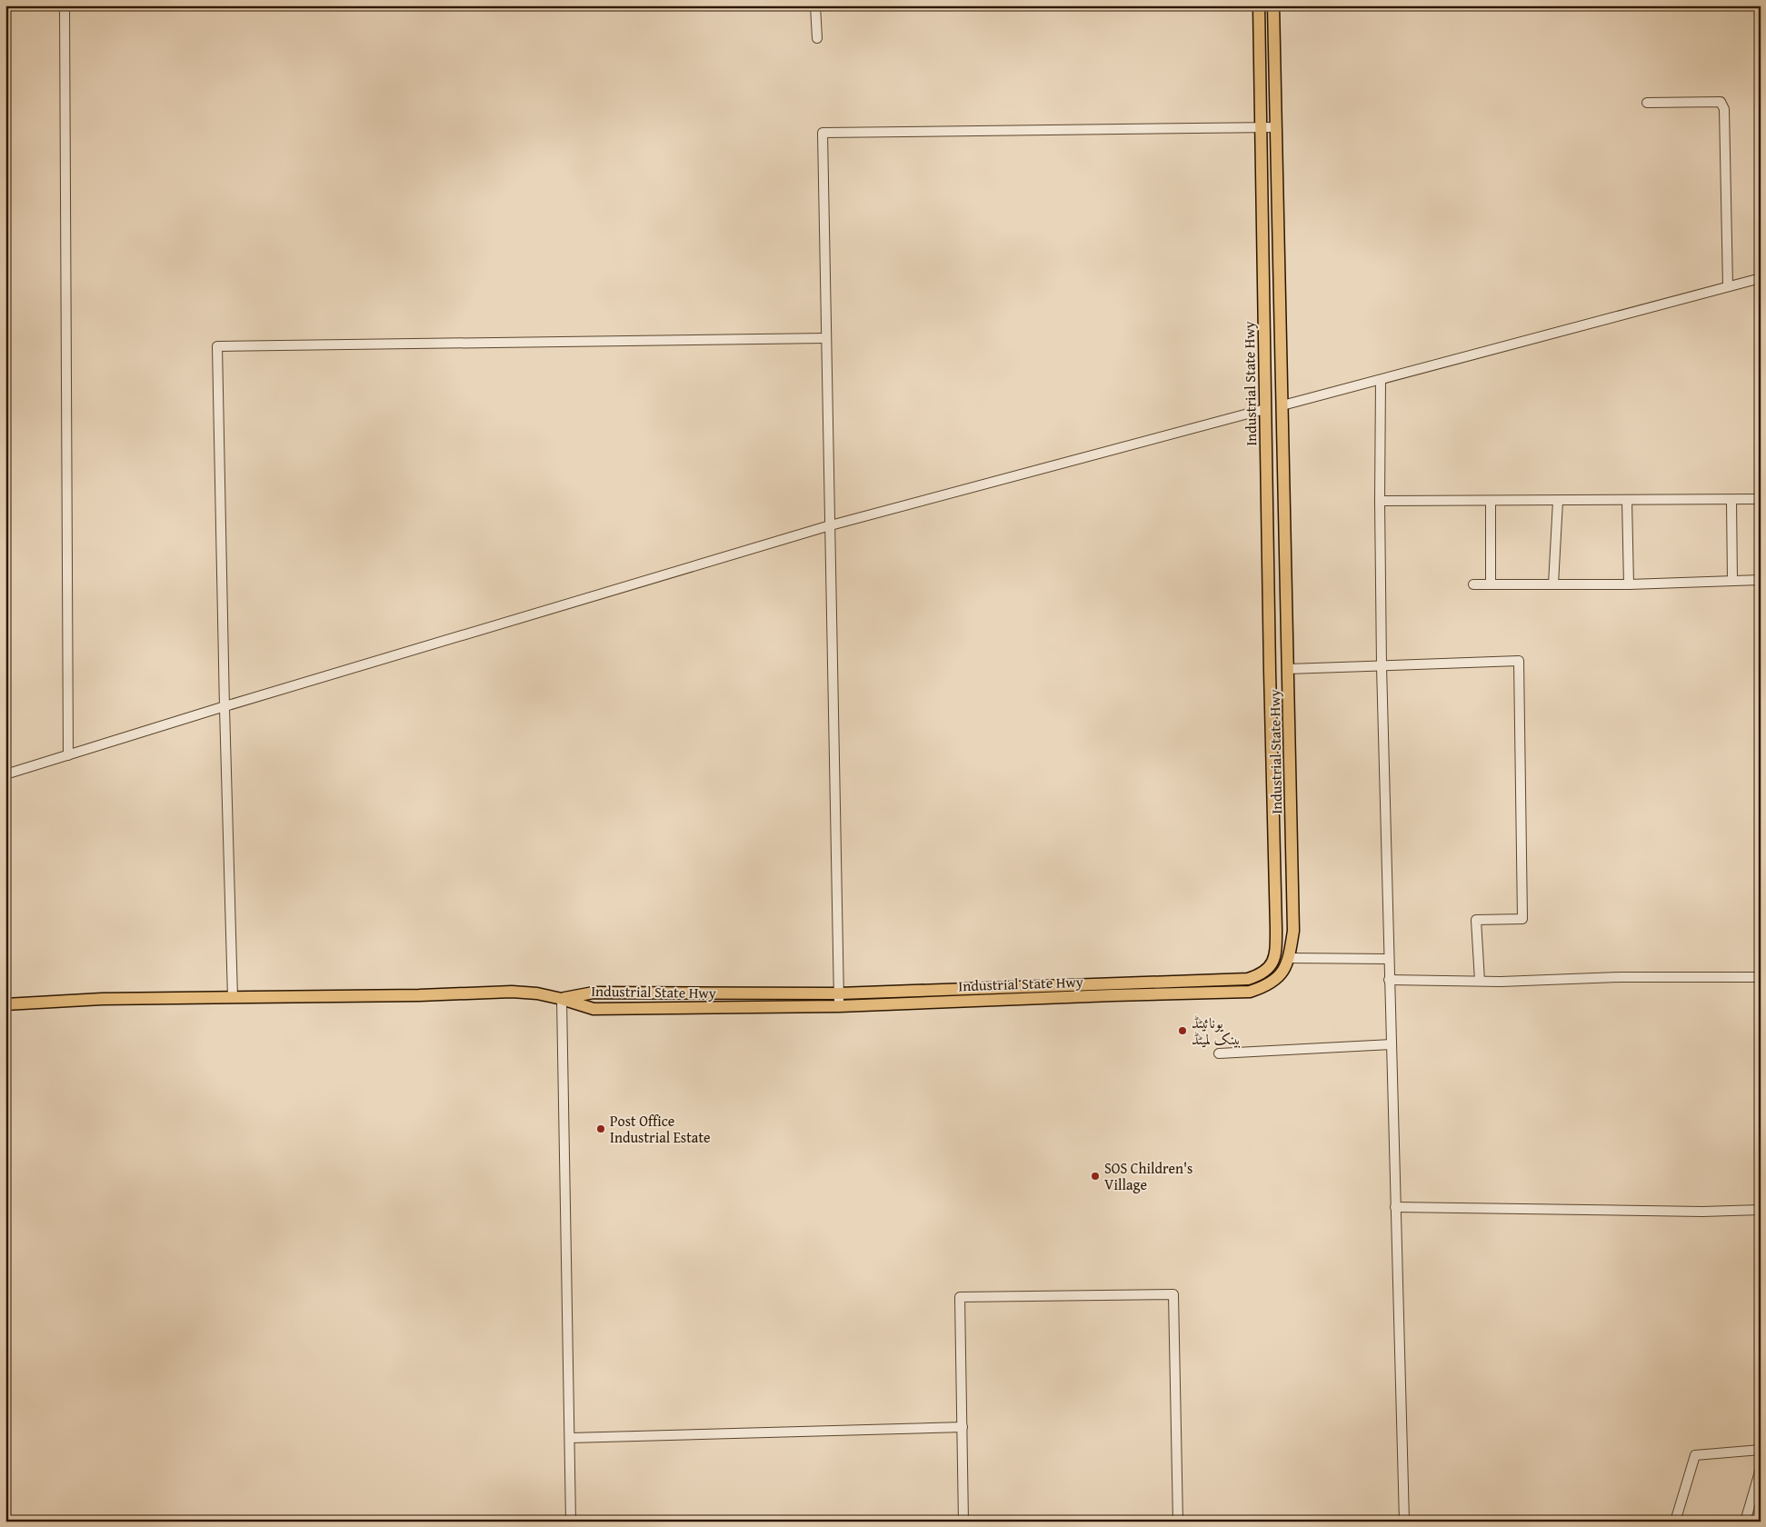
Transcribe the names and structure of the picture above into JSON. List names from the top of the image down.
{
  "streets": {
    "main road": ["Industrial State Hwy"]
  },
  "places": ["یونائیٹڈ بینک لمیٹڈ", "Post Office Industrial Estate", "SOS Children's Village"]
}
